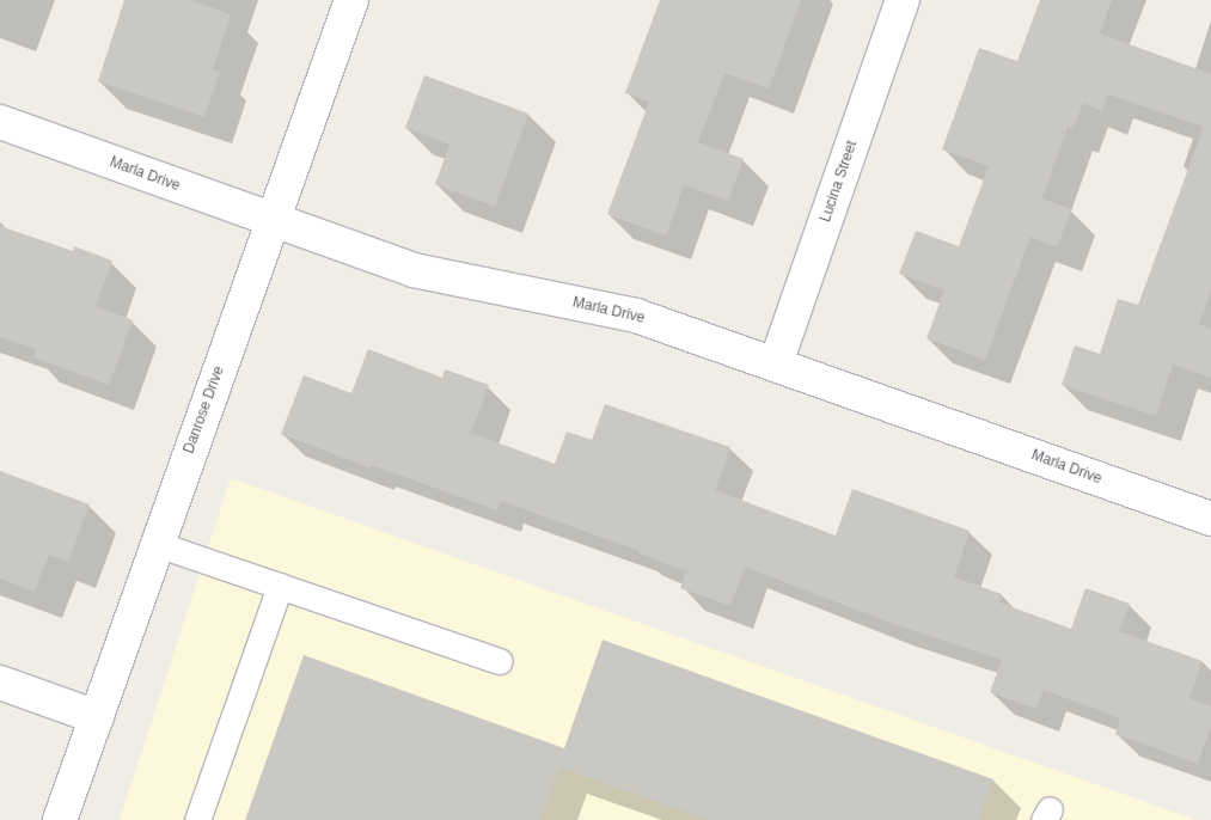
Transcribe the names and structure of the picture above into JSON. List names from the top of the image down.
{
  "streets": {
    "street": ["Marla Drive", "Lucina Street", "Danrose Drive"]
  },
  "crossings": [
    ["Marla Drive", "Lucina Street"],
    ["Marla Drive", "Danrose Drive"]
  ]
}
